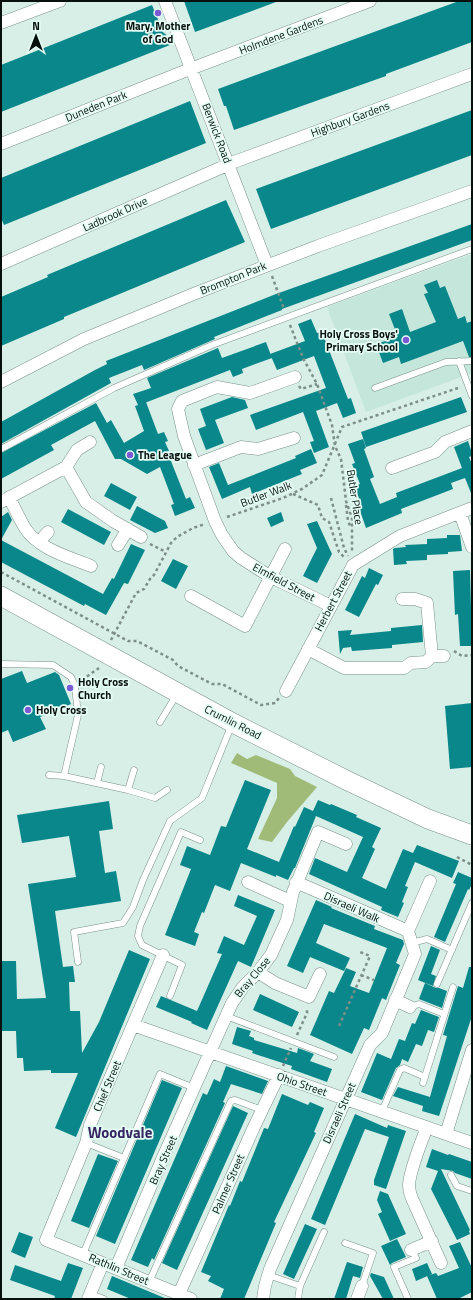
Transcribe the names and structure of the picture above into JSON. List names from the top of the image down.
{
  "streets": {
    "main road": ["Crumlin Road"],
    "street": [
      "Holmdene Gardens",
      "Duneden Park",
      "Highbury Gardens",
      "Berwick Road",
      "Ladbrook Drive",
      "Brompton Park",
      "Elmfield Street",
      "Herbert Street",
      "Disraeli Walk",
      "Bray Close",
      "Ohio Street",
      "Chief Street",
      "Disraeli Street",
      "Bray Street",
      "Palmer Street",
      "Rathlin Street"
    ],
    "path": ["Butler Walk", "Butler Place"]
  },
  "crossings": [
    ["Holmdene Gardens", "Duneden Park"],
    ["Holmdene Gardens", "Berwick Road"],
    ["Duneden Park", "Berwick Road"],
    ["Highbury Gardens", "Berwick Road"],
    ["Highbury Gardens", "Ladbrook Drive"],
    ["Berwick Road", "Ladbrook Drive"],
    ["Berwick Road", "Brompton Park"],
    ["Berwick Road", "Butler Place"],
    ["Brompton Park", "Butler Place"],
    ["Butler Walk", "Butler Place"],
    ["Butler Walk", "Elmfield Street"],
    ["Butler Walk", "Crumlin Road"],
    ["Butler Place", "Herbert Street"],
    ["Elmfield Street", "Herbert Street"],
    ["Disraeli Walk", "Bray Close"],
    ["Disraeli Walk", "Disraeli Street"],
    ["Bray Close", "Ohio Street"],
    ["Bray Close", "Bray Street"],
    ["Ohio Street", "Chief Street"],
    ["Ohio Street", "Disraeli Street"],
    ["Ohio Street", "Bray Street"],
    ["Ohio Street", "Palmer Street"],
    ["Chief Street", "Rathlin Street"],
    ["Bray Street", "Rathlin Street"],
    ["Palmer Street", "Rathlin Street"]
  ],
  "districts": ["Woodvale"],
  "places": [
    "Mary, Mother of God",
    "Holy Cross Boys' Primary School",
    "The League",
    "Holy Cross Church",
    "Holy Cross"
  ],
  "north": "top"
}
